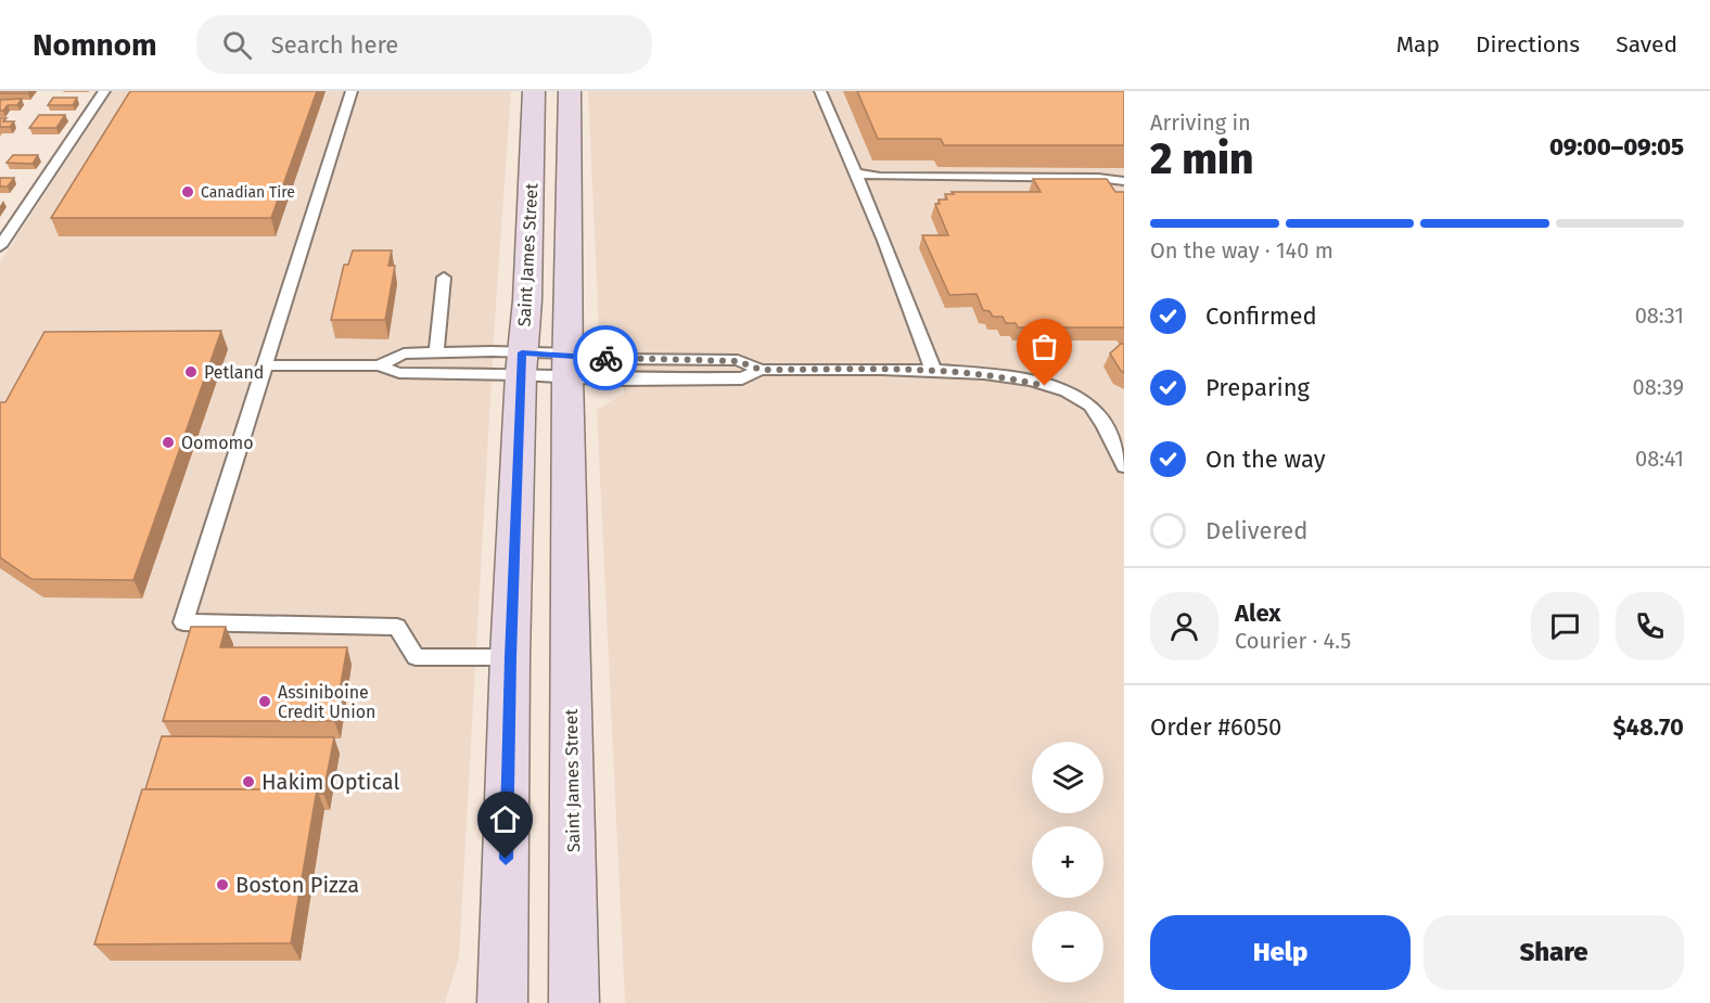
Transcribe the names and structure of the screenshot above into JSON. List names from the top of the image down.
{
  "streets": {
    "main road": ["Saint James Street"]
  },
  "places": [
    "Canadian Tire",
    "Petland",
    "Oomomo",
    "Assiniboine Credit Union",
    "Hakim Optical",
    "Boston Pizza"
  ],
  "page": {
    "header": "Nomnom",
    "search": "Search here",
    "nav": ["Map", "Directions", "Saved"],
    "heading": ["2 min", "Arriving in", "09:00–09:05"],
    "panel": [
      "Alex",
      "Courier · 4.5",
      "Order #6050",
      "$48.70"
    ],
    "bar": "On the way · 140 m",
    "list": [
      ["Confirmed", "08:31"],
      ["Preparing", "08:39"],
      ["On the way", "08:41"],
      "Delivered"
    ],
    "map_buttons": ["+", "−"],
    "buttons": ["Help", "Share"]
  }
}
